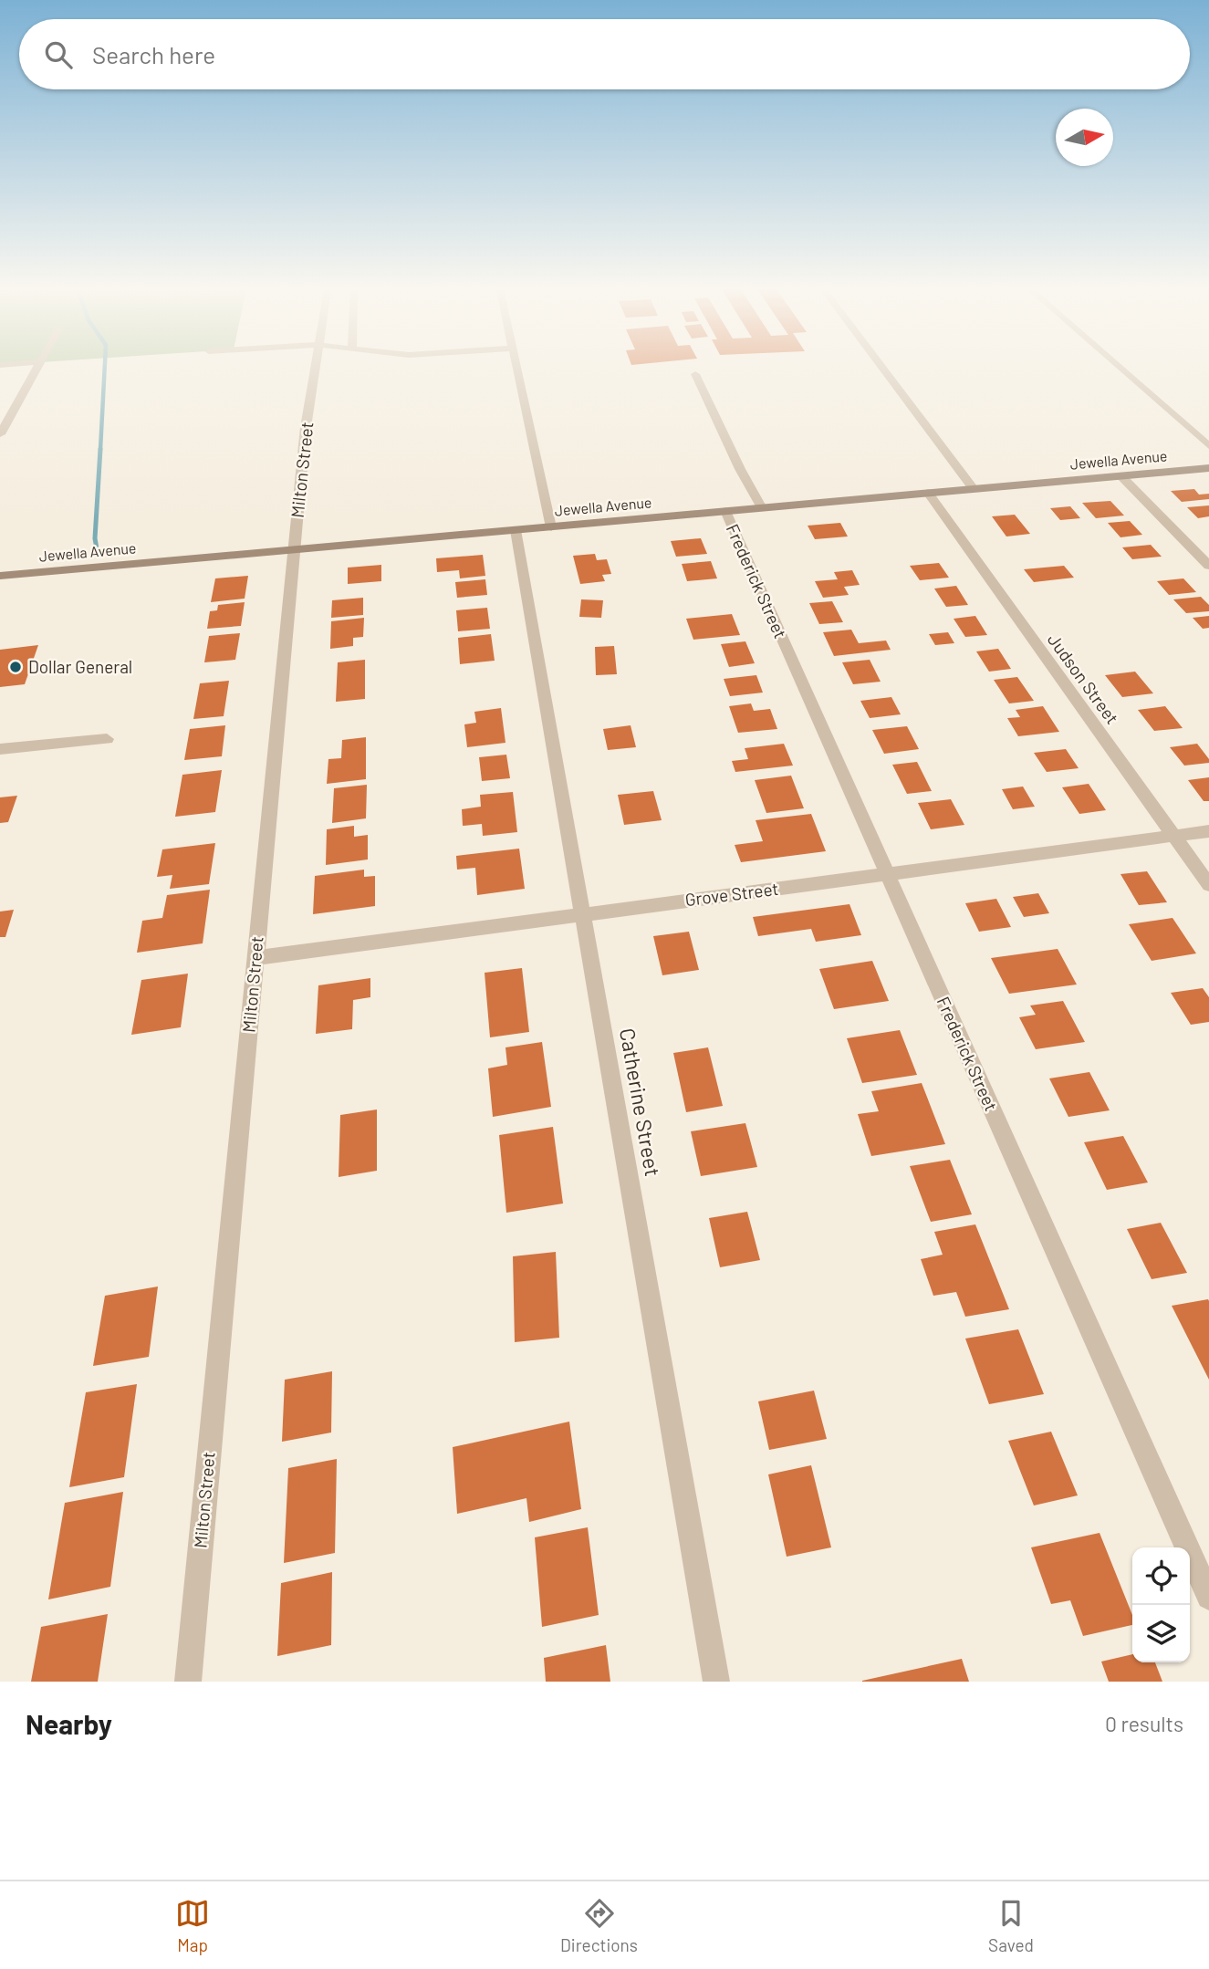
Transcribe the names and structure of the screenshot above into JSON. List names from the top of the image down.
{
  "streets": {
    "main road": ["Jewella Avenue"],
    "street": [
      "Milton Street",
      "Frederick Street",
      "Judson Street",
      "Grove Street",
      "Catherine Street"
    ]
  },
  "crossings": [
    ["Jewella Avenue", "Milton Street"],
    ["Jewella Avenue", "Frederick Street"],
    ["Jewella Avenue", "Judson Street"],
    ["Jewella Avenue", "Catherine Street"],
    ["Milton Street", "Grove Street"],
    ["Frederick Street", "Grove Street"],
    ["Judson Street", "Grove Street"],
    ["Grove Street", "Catherine Street"]
  ],
  "places": ["Dollar General"],
  "north": "right",
  "page": {
    "search": "Search here",
    "heading": ["Nearby", "0 results"],
    "nav": ["Map", "Directions", "Saved"]
  }
}
